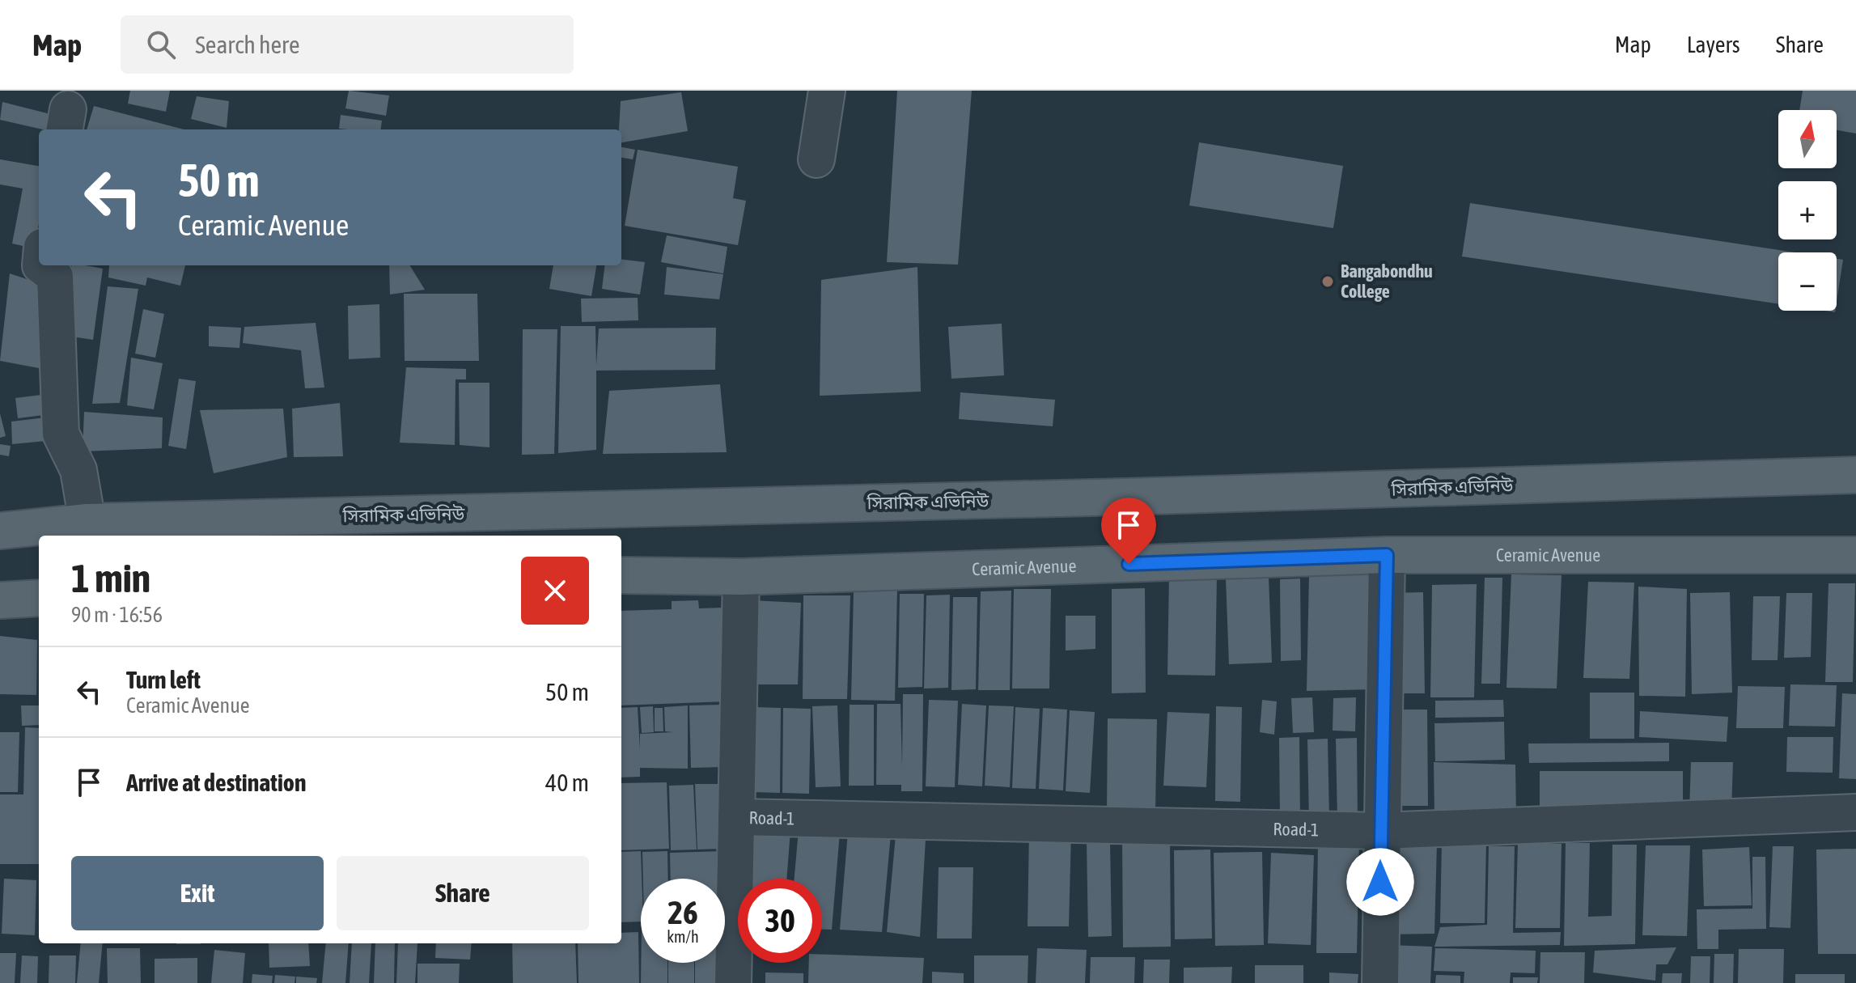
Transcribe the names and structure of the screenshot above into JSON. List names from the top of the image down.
{
  "streets": {
    "main road": ["সিরামিক এভিনিউ", "Ceramic Avenue"],
    "street": ["Road-1"]
  },
  "places": ["Bangabondhu College"],
  "north": "top",
  "page": {
    "header": "Map",
    "search": "Search here",
    "nav": ["Map", "Layers", "Share"],
    "map_buttons": ["+", "−"],
    "turn": ["50 m", "Ceramic Avenue"],
    "heading": ["1 min", "90 m · 16:56"],
    "list": [
      {
        "name": "Turn left",
        "note": "Ceramic Avenue",
        "value": "50 m"
      },
      {
        "name": "Arrive at destination",
        "value": "40 m"
      }
    ],
    "buttons": ["Exit", "Share"],
    "speed": "26 km/h",
    "limit": "30"
  }
}
